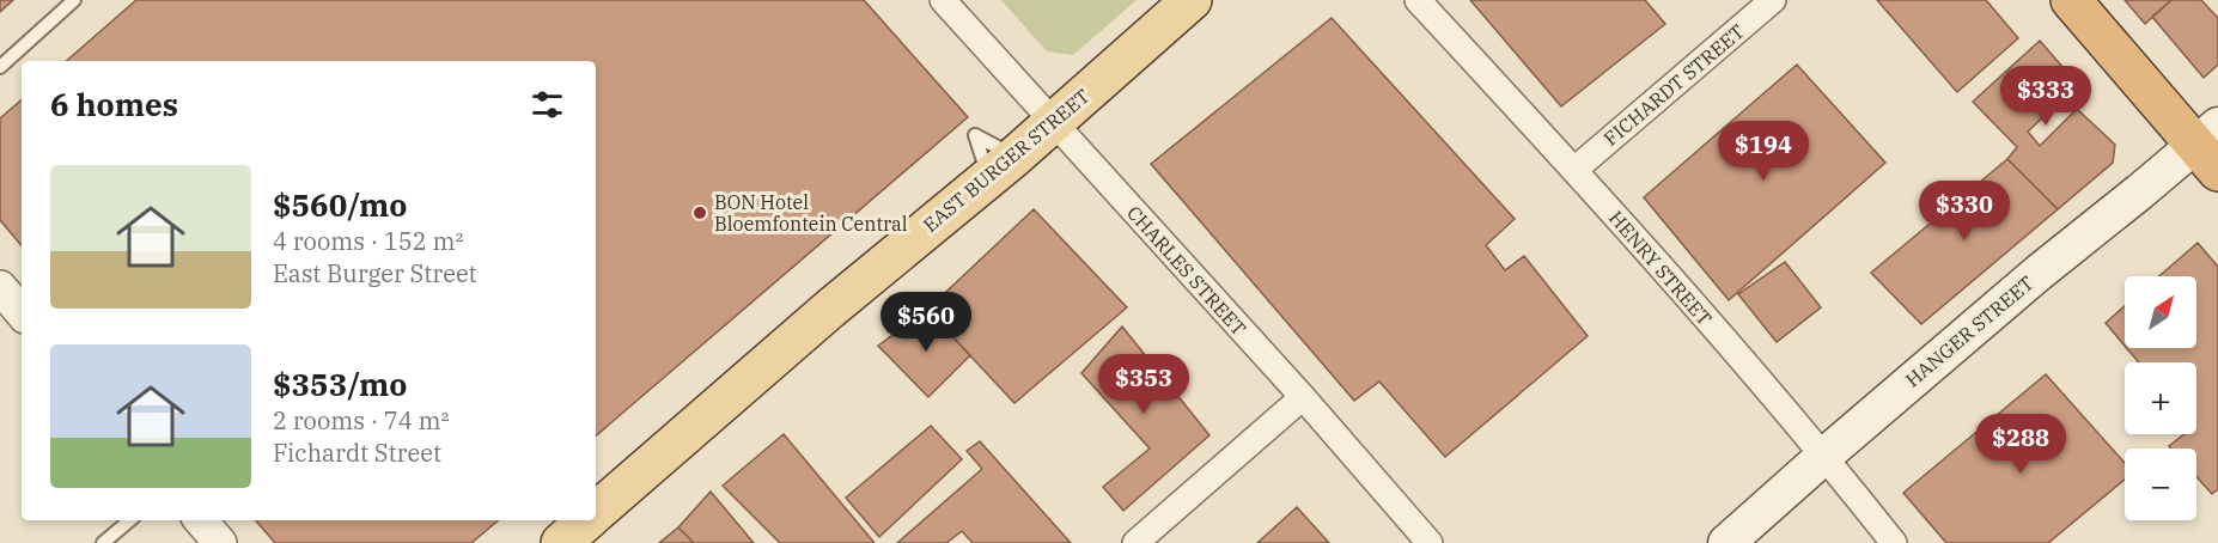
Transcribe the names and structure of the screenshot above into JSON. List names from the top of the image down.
{
  "streets": {
    "main road": ["EAST BURGER STREET", "HANGER STREET"],
    "street": ["FICHARDT STREET", "HENRY STREET", "CHARLES STREET"]
  },
  "crossings": [
    ["FICHARDT STREET", "HENRY STREET"],
    ["EAST BURGER STREET", "CHARLES STREET"],
    ["HENRY STREET", "HANGER STREET"]
  ],
  "places": ["BON Hotel Bloemfontein Central"],
  "north": "top right",
  "page": {
    "heading": "6 homes",
    "price": [
      "$333",
      "$194",
      "$330",
      "$560",
      "$353",
      "$288"
    ],
    "list": [
      {
        "name": "$560/mo",
        "note": "4 rooms · 152 m² · East Burger Street"
      },
      {
        "name": "$353/mo",
        "note": "2 rooms · 74 m² · Fichardt Street"
      }
    ],
    "map_buttons": ["+", "−"]
  }
}
